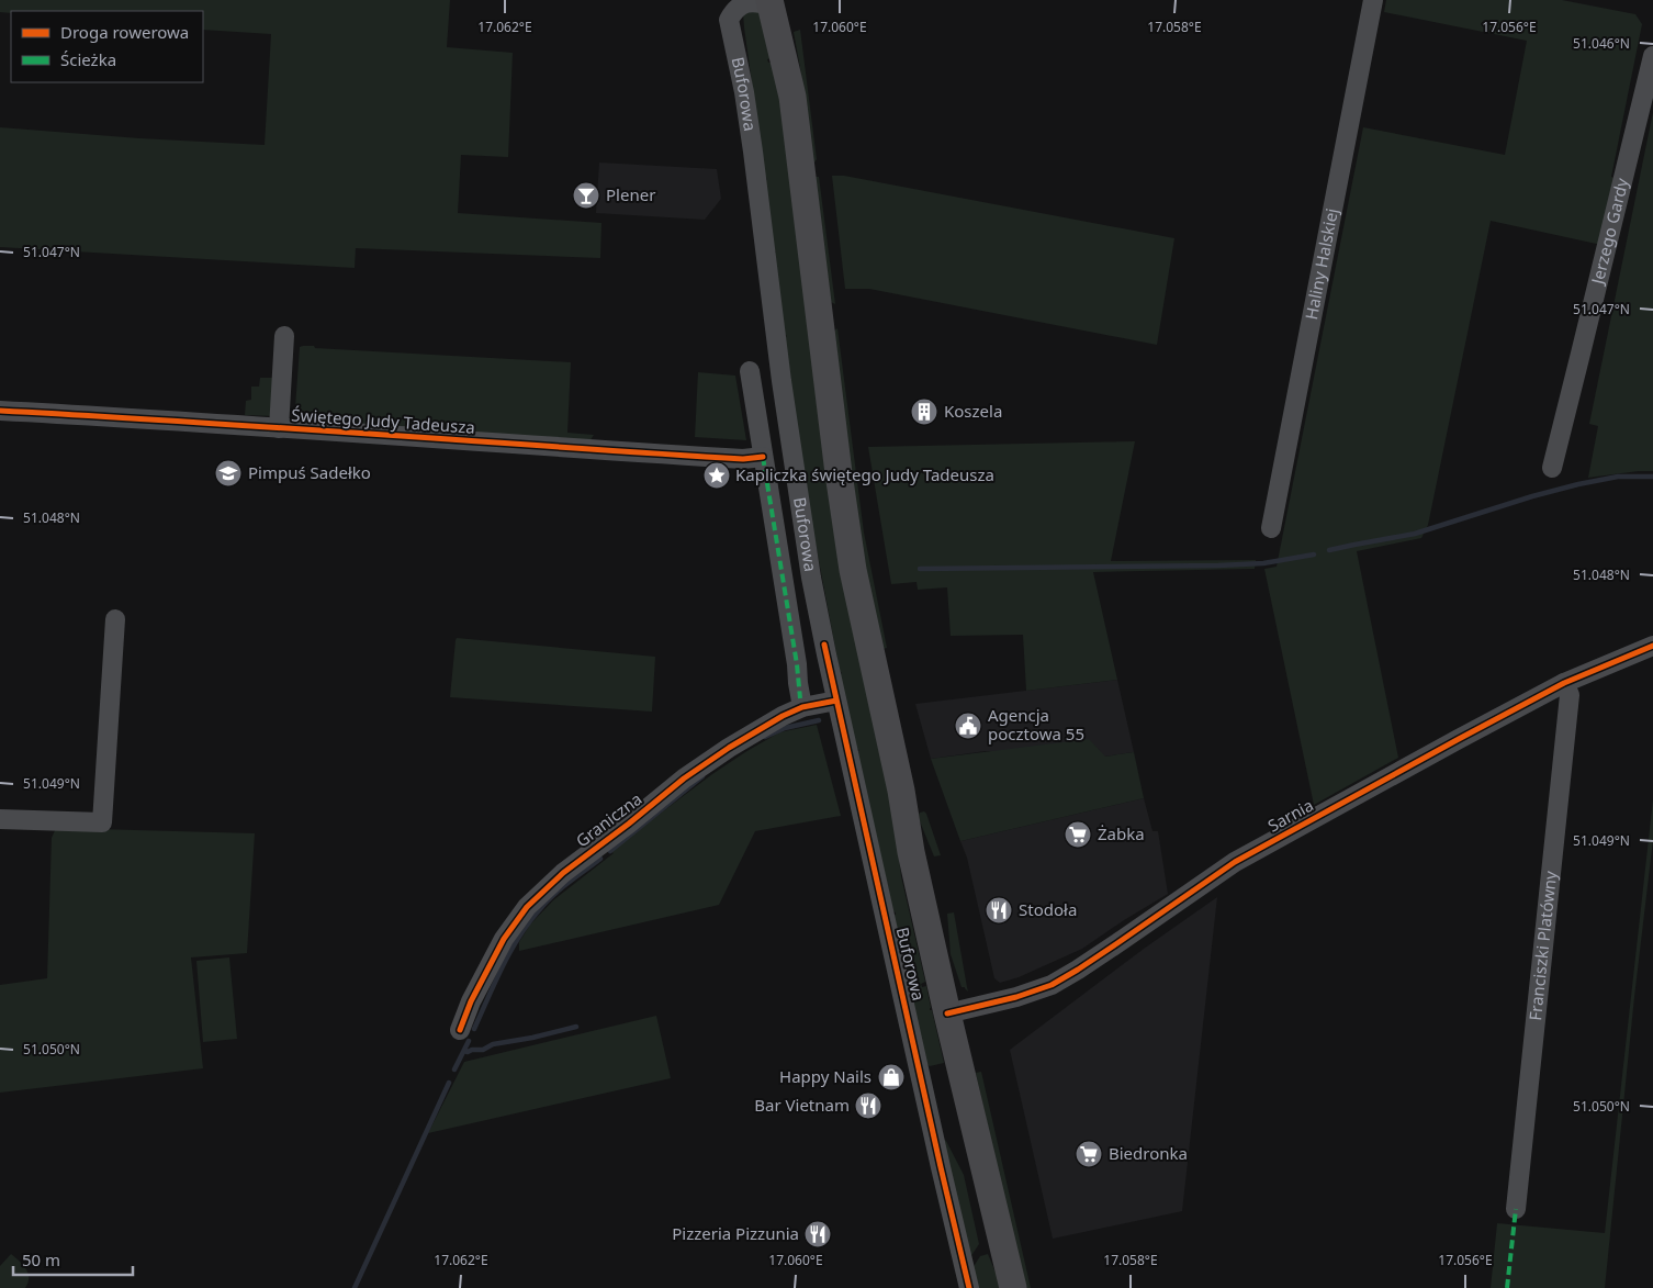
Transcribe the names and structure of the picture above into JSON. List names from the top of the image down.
{
  "streets": {
    "main road": ["Buforowa"],
    "street": [
      "Jerzego Gardy",
      "Haliny Halskiej",
      "Świętego Judy Tadeusza",
      "Sarnia",
      "Graniczna",
      "Franciszki Platówny"
    ]
  },
  "crossings": [
    ["Buforowa", "Sarnia"],
    ["Buforowa", "Graniczna"],
    ["Sarnia", "Franciszki Platówny"]
  ],
  "places": {
    "bar": ["Plener"],
    "building": ["Koszela"],
    "school or university": ["Pimpuś Sadełko"],
    "place": ["Kapliczka świętego Judy Tadeusza"],
    "public building": ["Agencja pocztowa 55"],
    "supermarket": ["Żabka", "Biedronka"],
    "restaurant": ["Stodoła", "Bar Vietnam", "Pizzeria Pizzunia"],
    "shop": ["Happy Nails"]
  },
  "legend": ["Droga rowerowa", "Ścieżka"],
  "scale_bar": "50 m",
  "coordinates": [
    "17.062°E",
    "17.060°E",
    "17.058°E",
    "17.056°E",
    "51.046°N",
    "51.047°N",
    "51.048°N",
    "51.049°N",
    "51.050°N"
  ]
}
